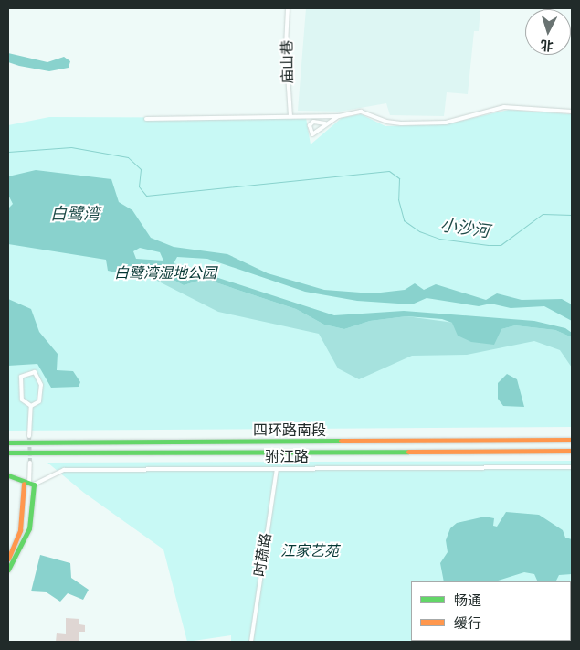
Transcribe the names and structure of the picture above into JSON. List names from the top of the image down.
{
  "streets": {
    "main road": ["四环路南段"],
    "street": ["庙山巷", "驸江路", "时蔬路"]
  },
  "crossings": [
    ["驸江路", "时蔬路"]
  ],
  "water": ["白鹭湾", "小沙河"],
  "parks": ["白鹭湾湿地公园", "江家艺苑"],
  "legend": ["畅通", "缓行"],
  "north": "bottom"
}
